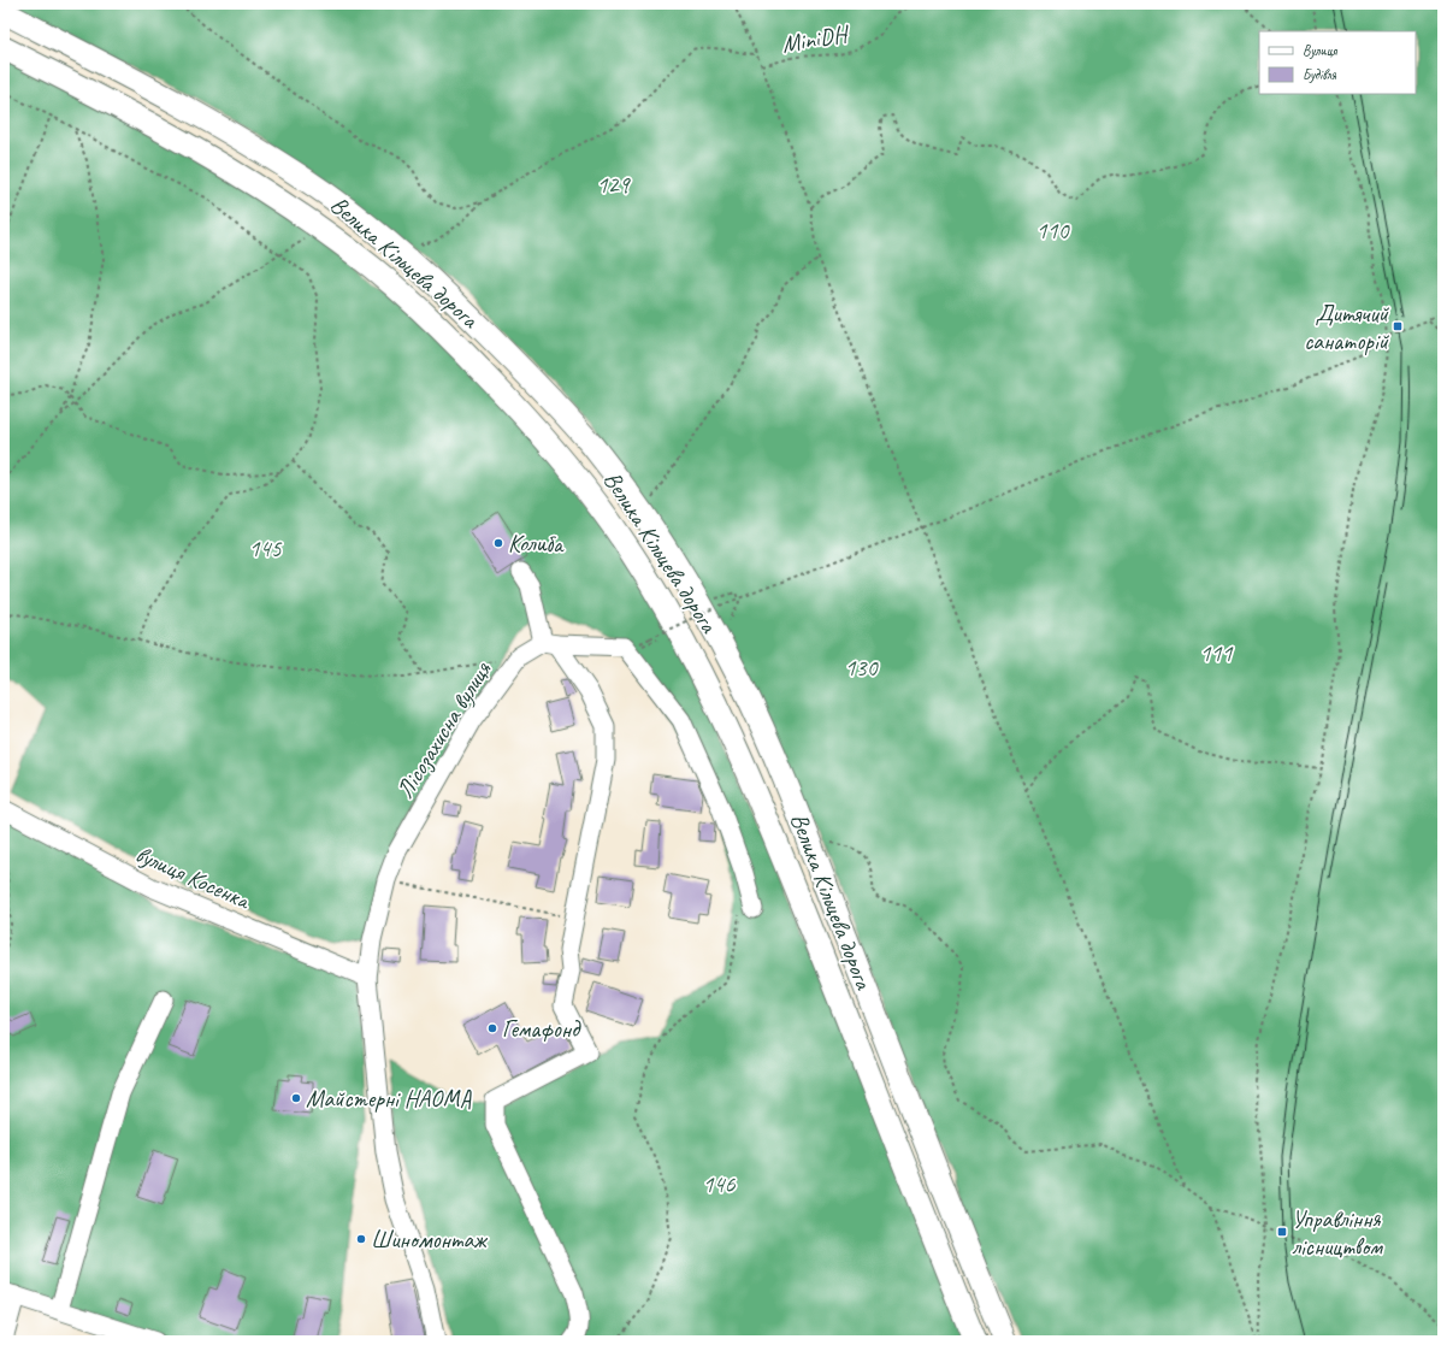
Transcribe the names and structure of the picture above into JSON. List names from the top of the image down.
{
  "streets": {
    "main road": ["Велика Кільцева дорога"],
    "street": ["Лісозахисна вулиця", "вулиця Косенка"],
    "path": ["MiniDH"]
  },
  "crossings": [
    ["Лісозахисна вулиця", "вулиця Косенка"]
  ],
  "parks": [
    "129",
    "110",
    "145",
    "111",
    "130",
    "146"
  ],
  "places": {
    "transit": ["Дитячий санаторій", "Управління лісництвом"],
    "other": [
      "Колиба",
      "Гемафонд",
      "Майстерні НАОМА",
      "Шиномонтаж"
    ]
  },
  "legend": ["Вулиця", "Будівля"]
}
